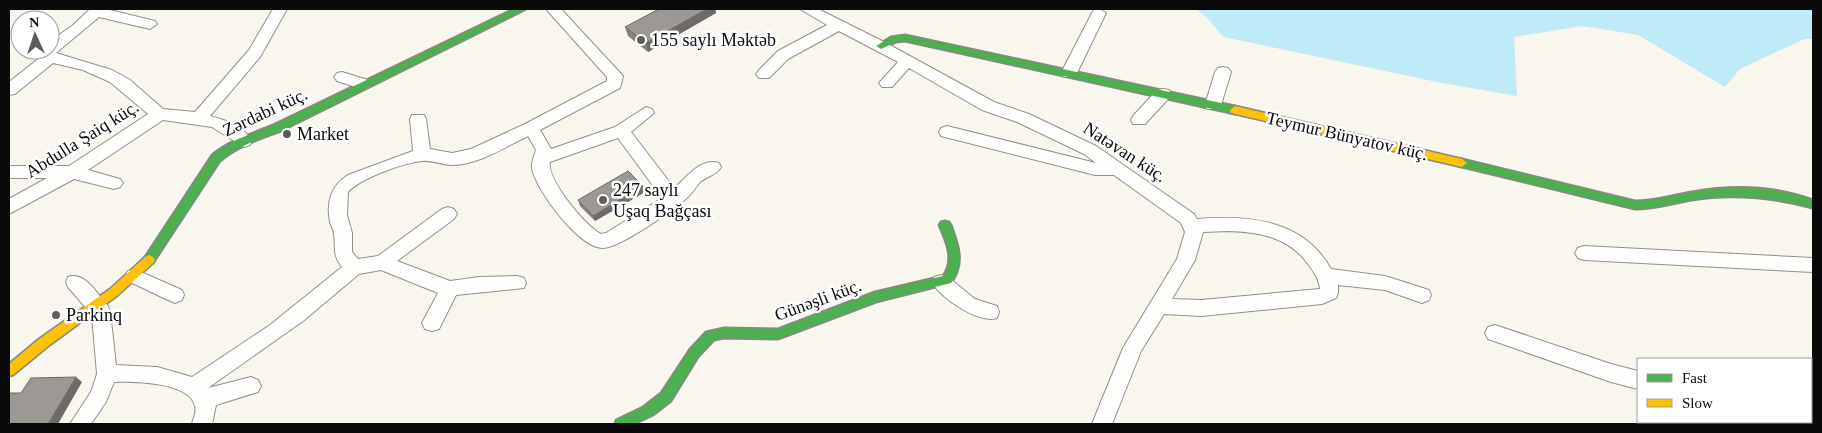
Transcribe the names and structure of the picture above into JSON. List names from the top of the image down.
{
  "streets": {
    "street": [
      "Zərdabi küç.",
      "Teymur Bünyatov küç.",
      "Abdulla Şaiq küç.",
      "Natəvan küç.",
      "Günəşli küç."
    ]
  },
  "crossings": [
    ["Teymur Bünyatov küç.", "Natəvan küç."]
  ],
  "places": [
    "155 saylı Məktəb",
    "Market",
    "247 saylı Uşaq Bağçası",
    "Parkinq"
  ],
  "legend": ["Fast", "Slow"],
  "north": "top"
}
